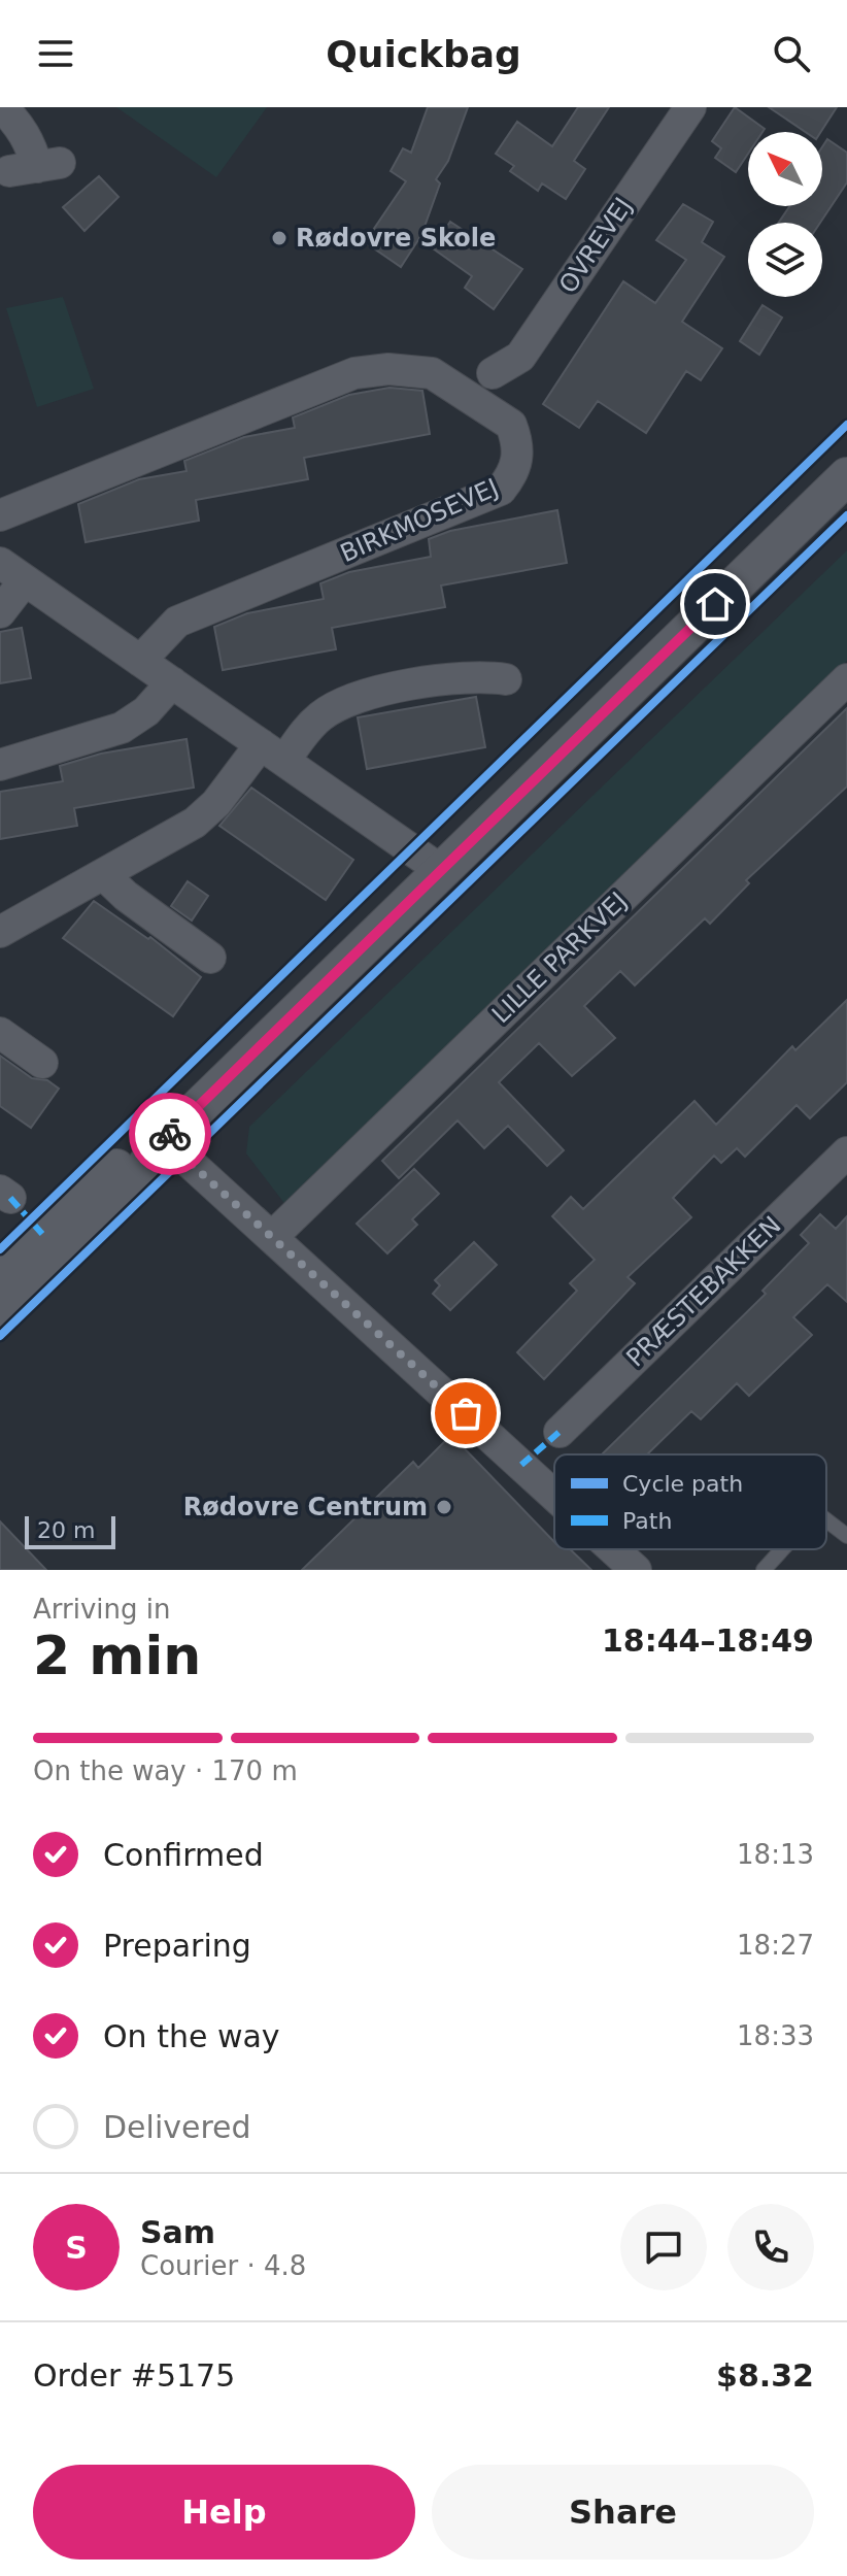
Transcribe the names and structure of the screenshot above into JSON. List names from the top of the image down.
{
  "streets": {
    "street": [
      "OVREVEJ",
      "BIRKMOSEVEJ",
      "LILLE PARKVEJ",
      "PRÆSTEBAKKEN"
    ]
  },
  "places": ["Rødovre Skole", "Rødovre Centrum"],
  "legend": ["Cycle path", "Path"],
  "scale_bar": "20 m",
  "north": "top left",
  "page": {
    "header": "Quickbag",
    "scale": "20 m",
    "heading": ["2 min", "Arriving in", "18:44–18:49"],
    "panel": [
      "Sam",
      "Courier · 4.8",
      "Order #5175",
      "$8.32"
    ],
    "bar": "On the way · 170 m",
    "list": [
      ["Confirmed", "18:13"],
      ["Preparing", "18:27"],
      ["On the way", "18:33"],
      "Delivered"
    ],
    "round": "S",
    "buttons": ["Help", "Share"]
  }
}
